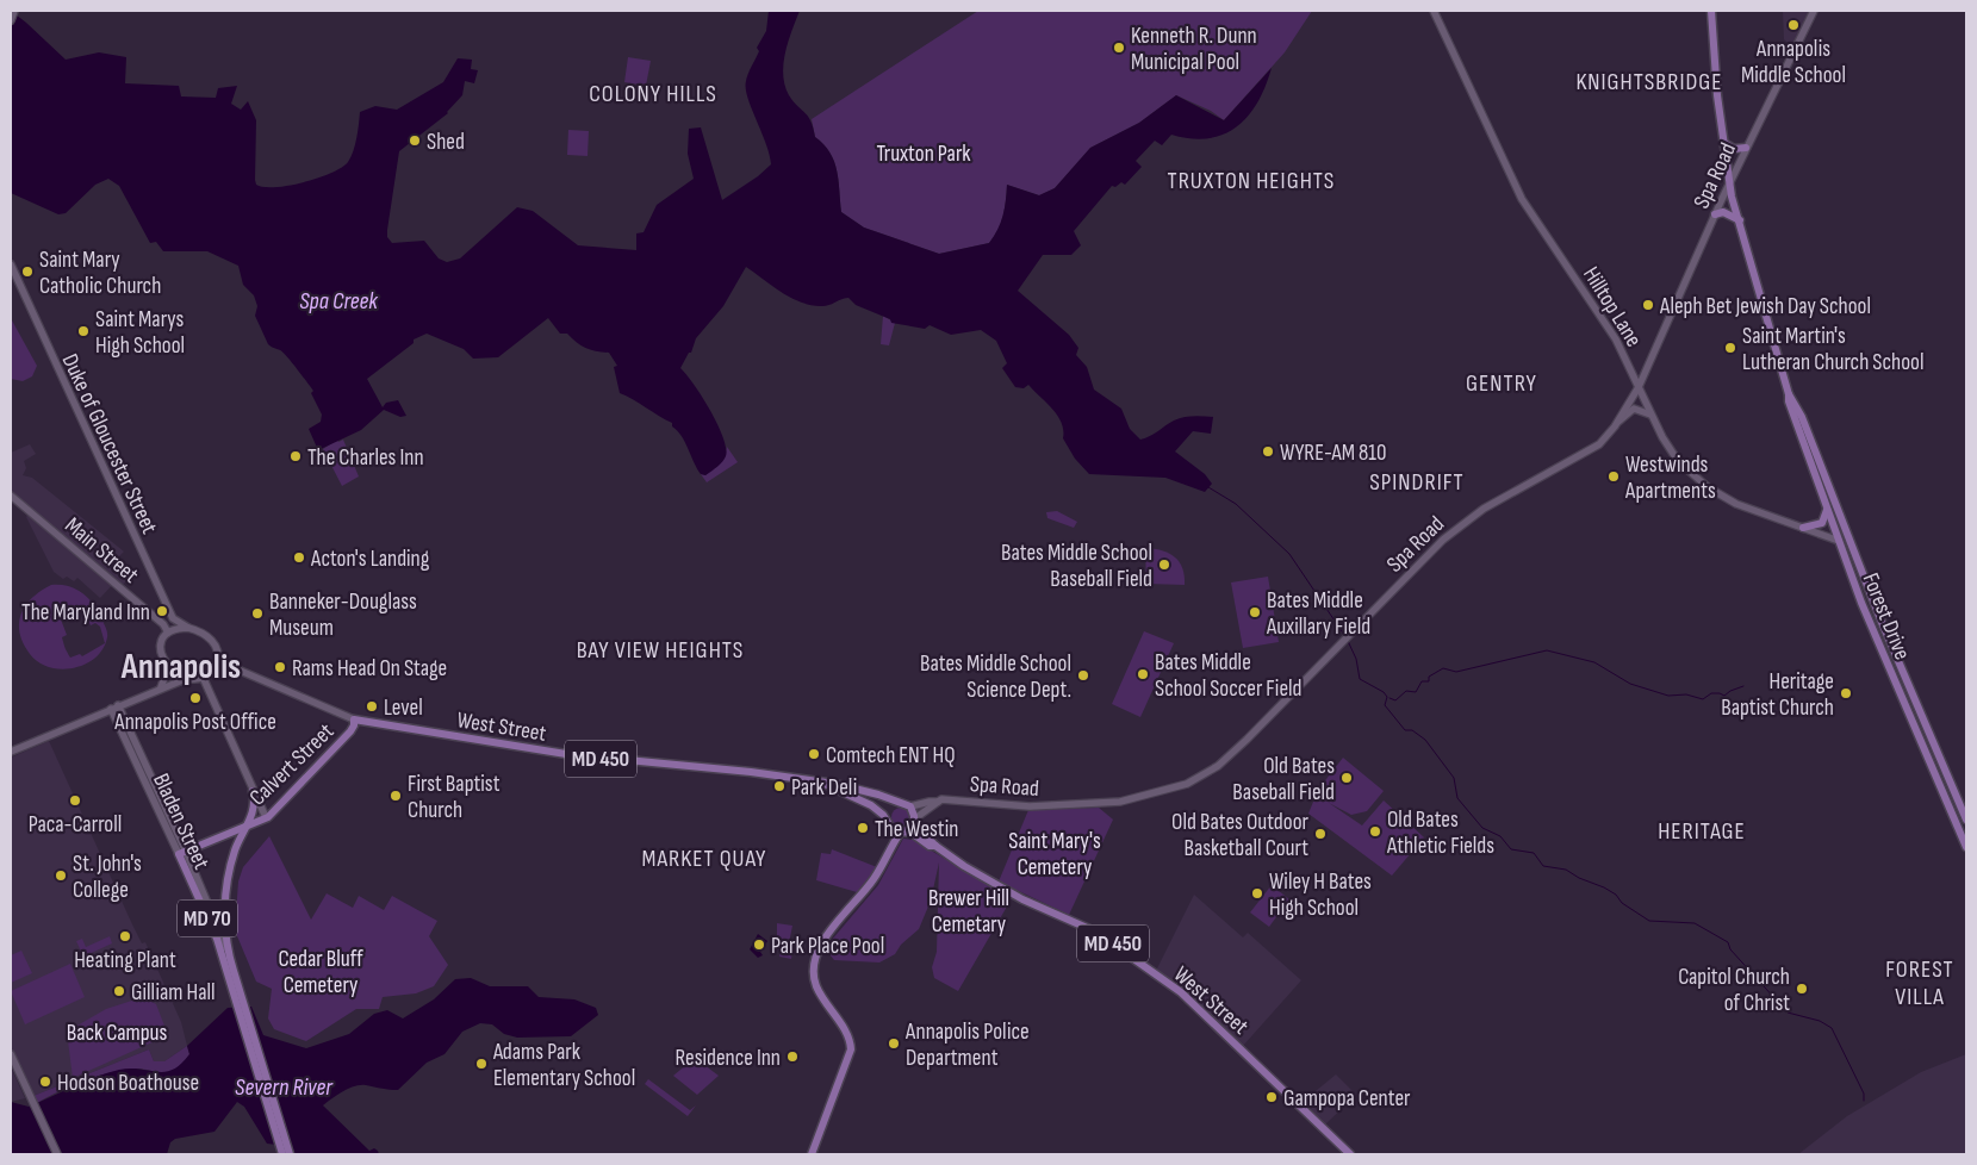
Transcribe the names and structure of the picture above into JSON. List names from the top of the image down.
{
  "streets": {
    "main road": [
      "Spa Road",
      "Hilltop Lane",
      "Duke of Gloucester Street",
      "Main Street",
      "Forest Drive",
      "West Street",
      "MD 450",
      "Calvert Street",
      "Bladen Street",
      "MD 70"
    ]
  },
  "crossings": [
    ["Spa Road", "Hilltop Lane"],
    ["Spa Road", "Forest Drive"],
    ["Spa Road", "West Street"],
    ["Spa Road", "MD 450"],
    ["Hilltop Lane", "Forest Drive"],
    ["Duke of Gloucester Street", "Main Street"],
    ["Duke of Gloucester Street", "West Street"],
    ["Main Street", "West Street"],
    ["West Street", "MD 450"],
    ["West Street", "Calvert Street"],
    ["Calvert Street", "Bladen Street"],
    ["Bladen Street", "MD 70"]
  ],
  "districts": [
    "KNIGHTSBRIDGE",
    "COLONY HILLS",
    "TRUXTON HEIGHTS",
    "GENTRY",
    "SPINDRIFT",
    "BAY VIEW HEIGHTS",
    "Annapolis",
    "HERITAGE",
    "MARKET QUAY",
    "FOREST VILLA"
  ],
  "water": ["Spa Creek", "Severn River"],
  "parks": [
    "Truxton Park",
    "Saint Mary's Cemetery",
    "Brewer Hill Cemetary",
    "Cedar Bluff Cemetery",
    "Back Campus"
  ],
  "places": [
    "Annapolis Middle School",
    "Kenneth R. Dunn Municipal Pool",
    "Shed",
    "Saint Mary Catholic Church",
    "Aleph Bet Jewish Day School",
    "Saint Marys High School",
    "Saint Martin's Lutheran Church School",
    "WYRE-AM 810",
    "The Charles Inn",
    "Westwinds Apartments",
    "Acton's Landing",
    "Bates Middle School Baseball Field",
    "The Maryland Inn",
    "Bates Middle Auxillary Field",
    "Banneker-Douglass Museum",
    "Rams Head On Stage",
    "Bates Middle School Soccer Field",
    "Bates Middle School Science Dept.",
    "Heritage Baptist Church",
    "Annapolis Post Office",
    "Level",
    "Comtech ENT HQ",
    "Old Bates Baseball Field",
    "Park Deli",
    "First Baptist Church",
    "Paca-Carroll",
    "The Westin",
    "Old Bates Athletic Fields",
    "Old Bates Outdoor Basketball Court",
    "St. John's College",
    "Wiley H Bates High School",
    "Heating Plant",
    "Park Place Pool",
    "Capitol Church of Christ",
    "Gilliam Hall",
    "Annapolis Police Department",
    "Residence Inn",
    "Adams Park Elementary School",
    "Hodson Boathouse",
    "Gampopa Center"
  ]
}
